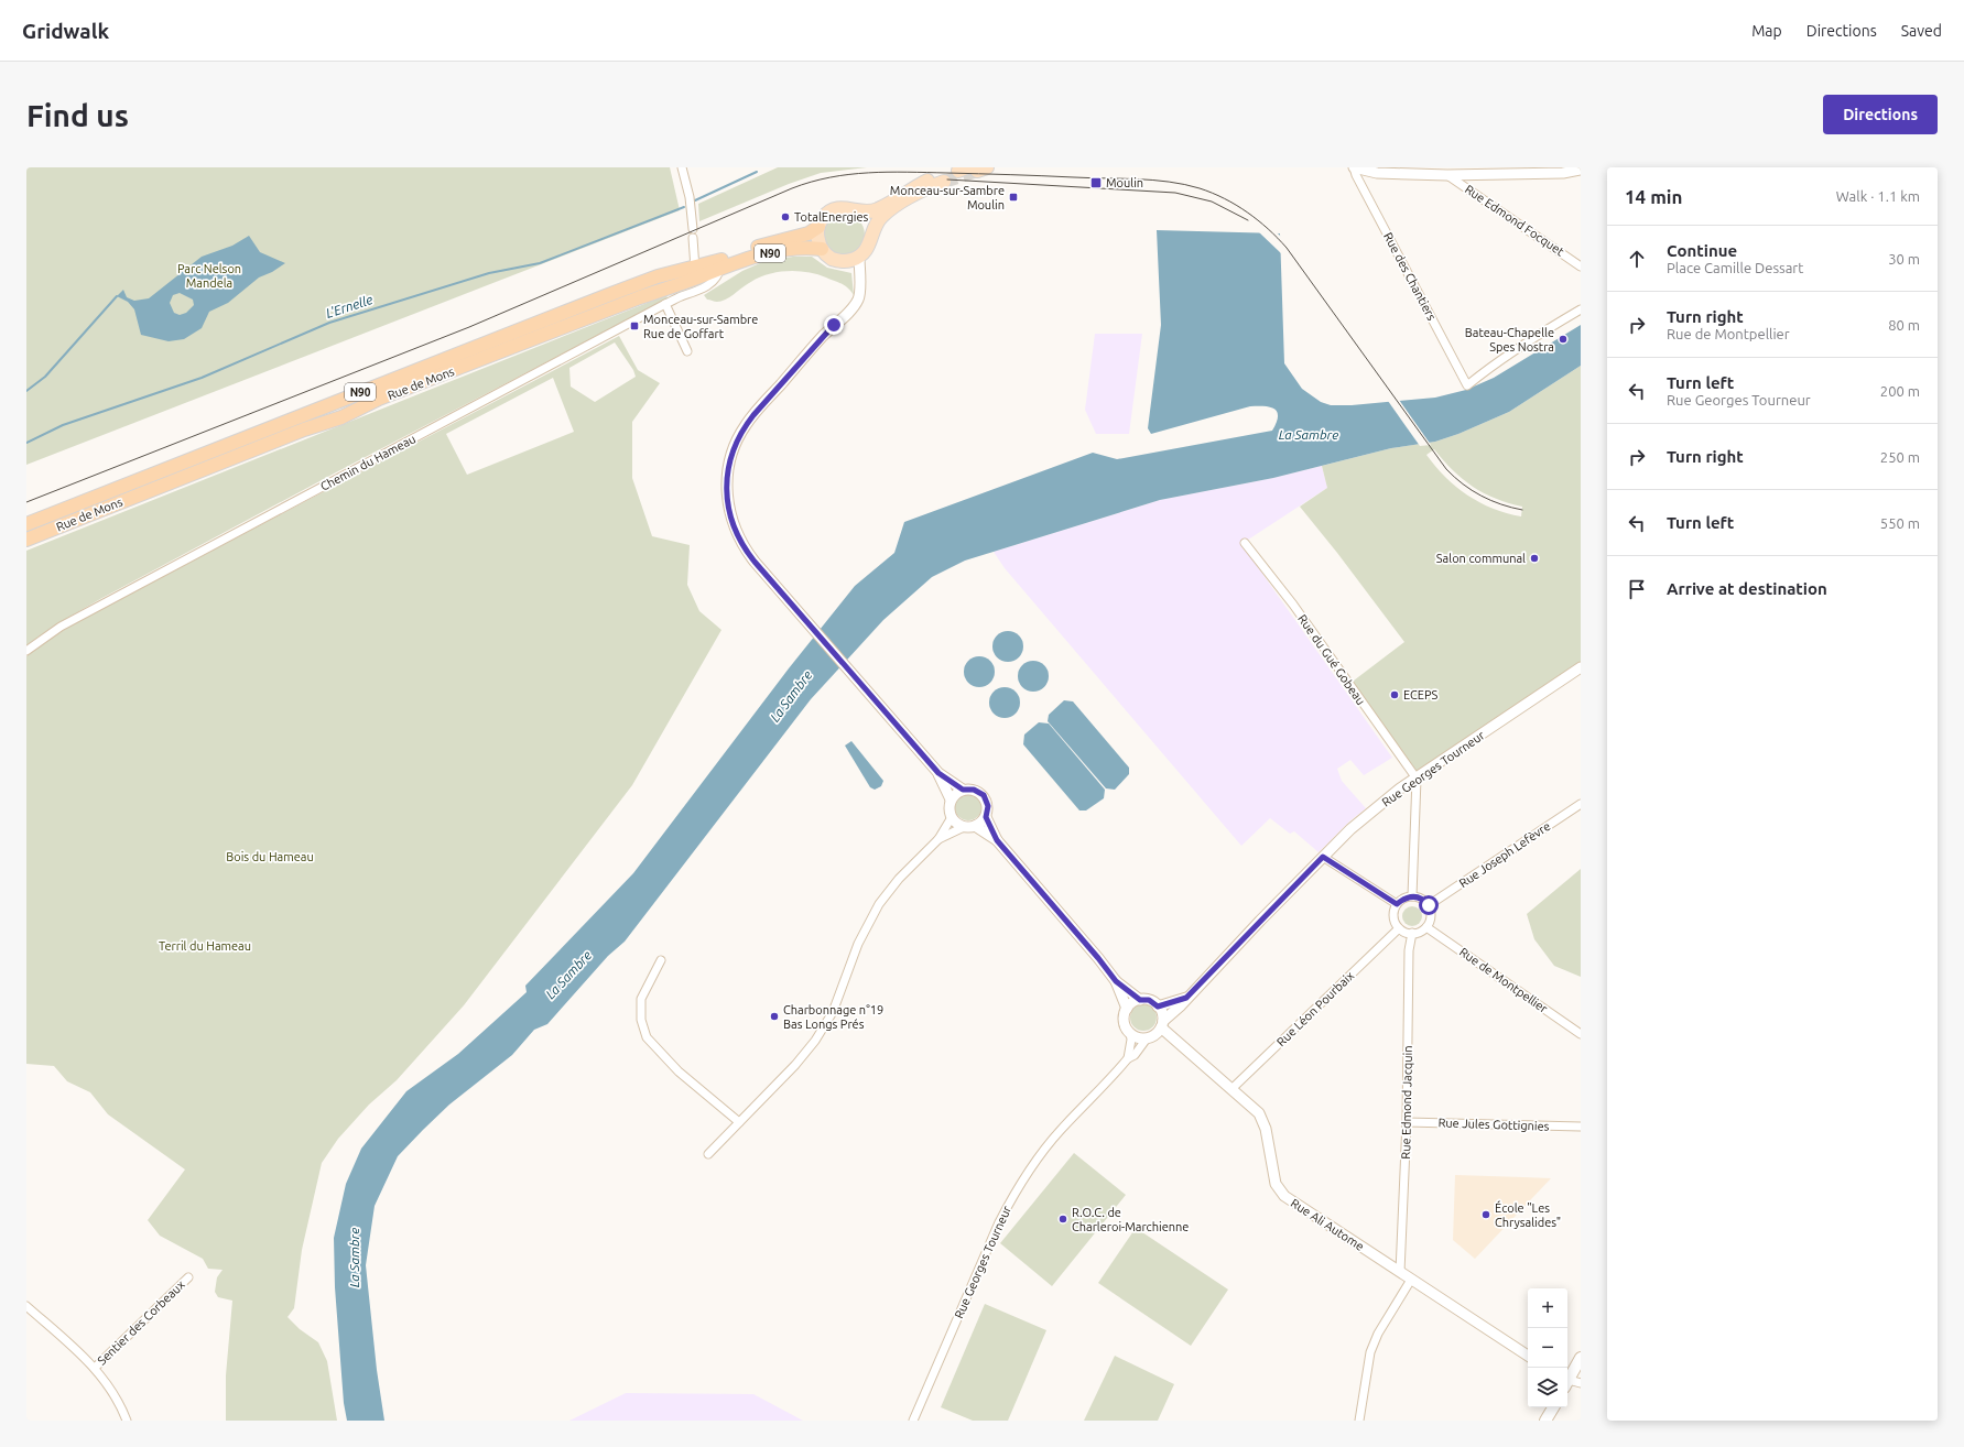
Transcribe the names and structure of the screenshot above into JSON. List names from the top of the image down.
{
  "streets": {
    "highway": ["N90", "Rue de Mons"],
    "street": [
      "Rue Edmond Focquet",
      "Rue des Chantiers",
      "Chemin du Hameau",
      "Rue du Gué Gobeau",
      "Rue Georges Tourneur",
      "Rue Joseph Lefèvre",
      "Rue de Montpellier",
      "Rue Léon Pourbaix",
      "Rue Edmond Jacquin",
      "Rue Jules Gottignies",
      "Rue Ali Autome",
      "Sentier des Corbeaux"
    ]
  },
  "crossings": [
    ["Rue de Mons", "Chemin du Hameau"],
    ["Rue du Gué Gobeau", "Rue Georges Tourneur"],
    ["Rue Georges Tourneur", "Rue Ali Autome"],
    ["Rue Joseph Lefèvre", "Rue de Montpellier"],
    ["Rue Joseph Lefèvre", "Rue Léon Pourbaix"],
    ["Rue Joseph Lefèvre", "Rue Edmond Jacquin"],
    ["Rue de Montpellier", "Rue Léon Pourbaix"],
    ["Rue de Montpellier", "Rue Edmond Jacquin"],
    ["Rue Léon Pourbaix", "Rue Edmond Jacquin"],
    ["Rue Léon Pourbaix", "Rue Ali Autome"],
    ["Rue Edmond Jacquin", "Rue Jules Gottignies"],
    ["Rue Edmond Jacquin", "Rue Ali Autome"]
  ],
  "water": ["L'Ernelle", "La Sambre"],
  "parks": ["Parc Nelson Mandela", "Bois du Hameau", "Terril du Hameau"],
  "places": {
    "transit": ["Moulin", "Monceau-sur-Sambre Moulin", "Monceau-sur-Sambre Rue de Goffart"],
    "other": [
      "TotalEnergies",
      "Bateau-Chapelle Spes Nostra",
      "Salon communal",
      "ECEPS",
      "Charbonnage n°19 Bas Longs Prés",
      "École \"Les Chrysalides\"",
      "R.O.C. de Charleroi-Marchienne"
    ]
  },
  "page": {
    "header": "Gridwalk",
    "nav": ["Map", "Directions", "Saved"],
    "buttons": "Directions",
    "title": "Find us",
    "heading": ["14 min", "Walk · 1.1 km"],
    "list": [
      ["Continue", "Place Camille Dessart", "30 m"],
      ["Turn right", "Rue de Montpellier", "80 m"],
      ["Turn left", "Rue Georges Tourneur", "200 m"],
      ["Turn right", "250 m"],
      ["Turn left", "550 m"],
      "Arrive at destination"
    ],
    "map_buttons": ["+", "−"]
  }
}
